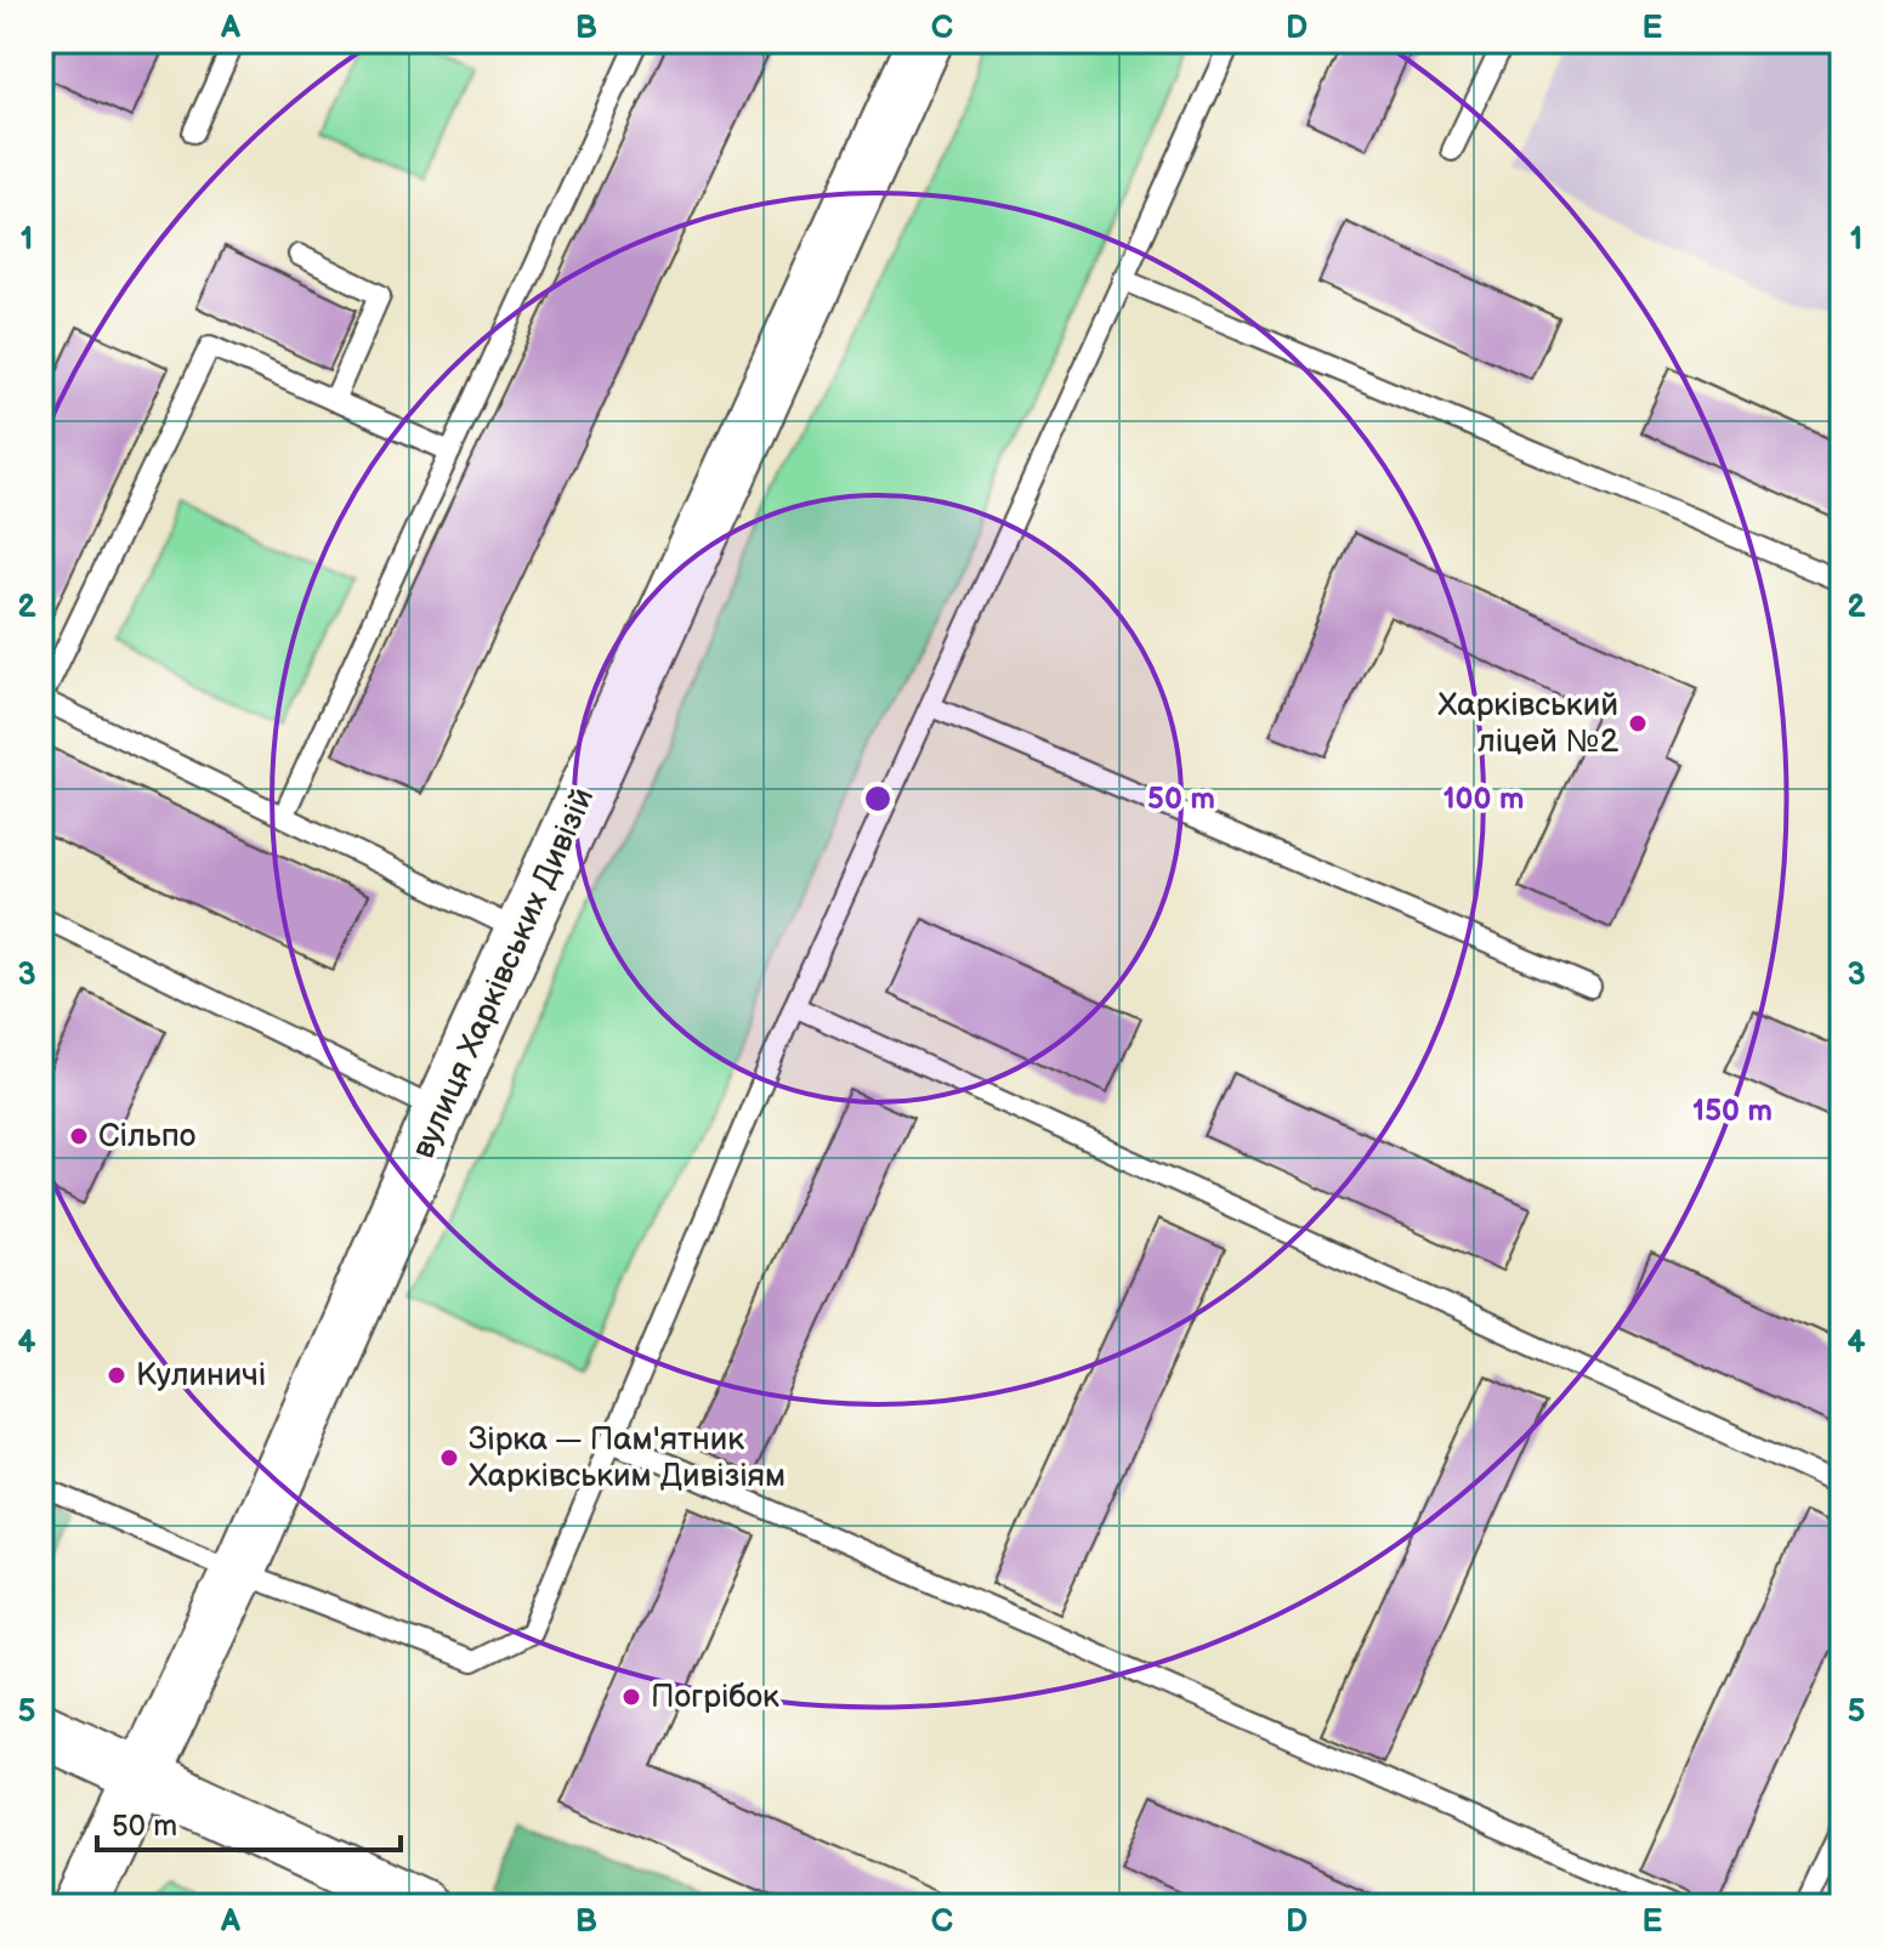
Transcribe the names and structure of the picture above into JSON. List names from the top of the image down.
{
  "streets": {
    "street": ["вулиця Харківських Дивізій"]
  },
  "places": [
    "Харківський ліцей №2",
    "Сільпо",
    "Кулиничі",
    "Зірка — Пам'ятник Харківським Дивізіям",
    "Погрібок"
  ],
  "scale_bar": "50 m",
  "grid": {
    "columns": [
      "A",
      "B",
      "C",
      "D",
      "E"
    ],
    "rows": [
      "1",
      "2",
      "3",
      "4",
      "5"
    ]
  },
  "rings": ["50 m", "100 m", "150 m"]
}
